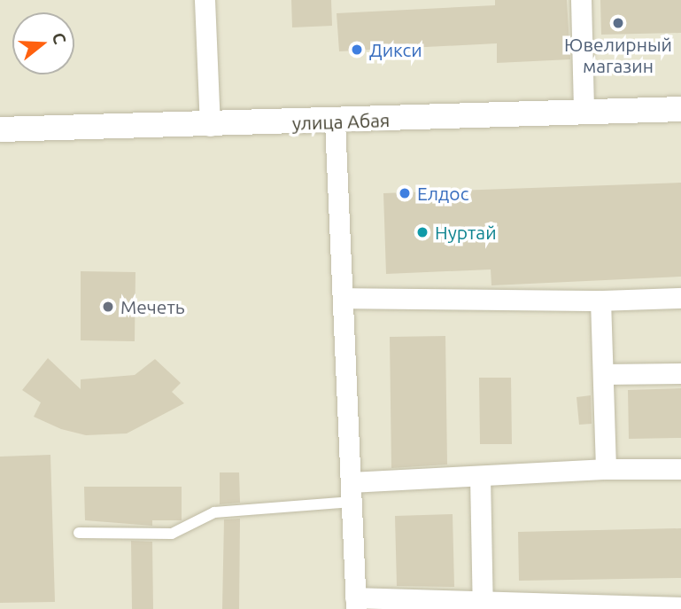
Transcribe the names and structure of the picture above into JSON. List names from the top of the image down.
{
  "streets": {
    "street": ["улица Абая"]
  },
  "places": [
    "Ювелирный магазин",
    "Дикси",
    "Елдос",
    "Нуртай",
    "Мечеть"
  ],
  "north": "right"
}
